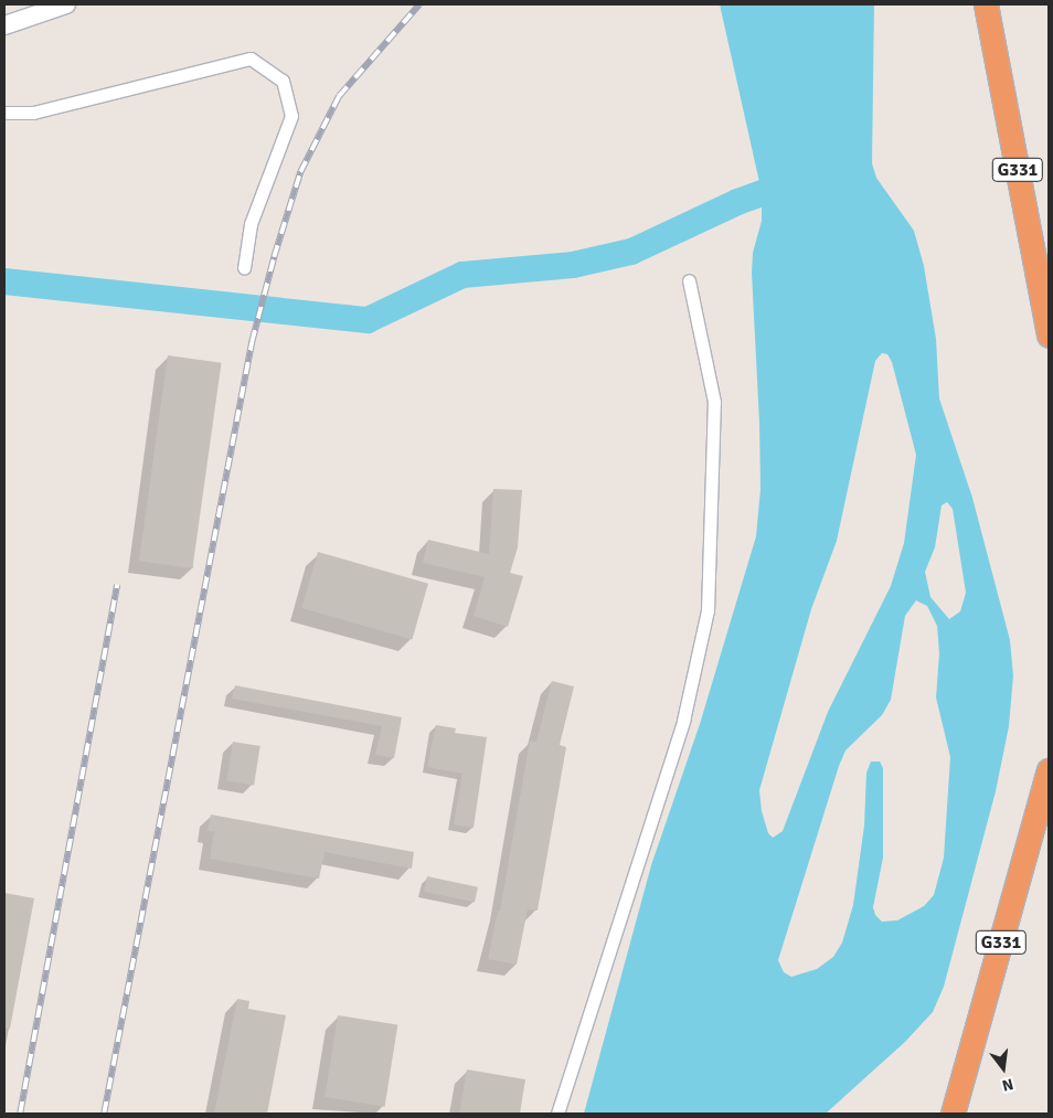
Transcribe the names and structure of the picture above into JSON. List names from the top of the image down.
{
  "streets": {
    "highway": ["G331"]
  },
  "north": "bottom"
}
